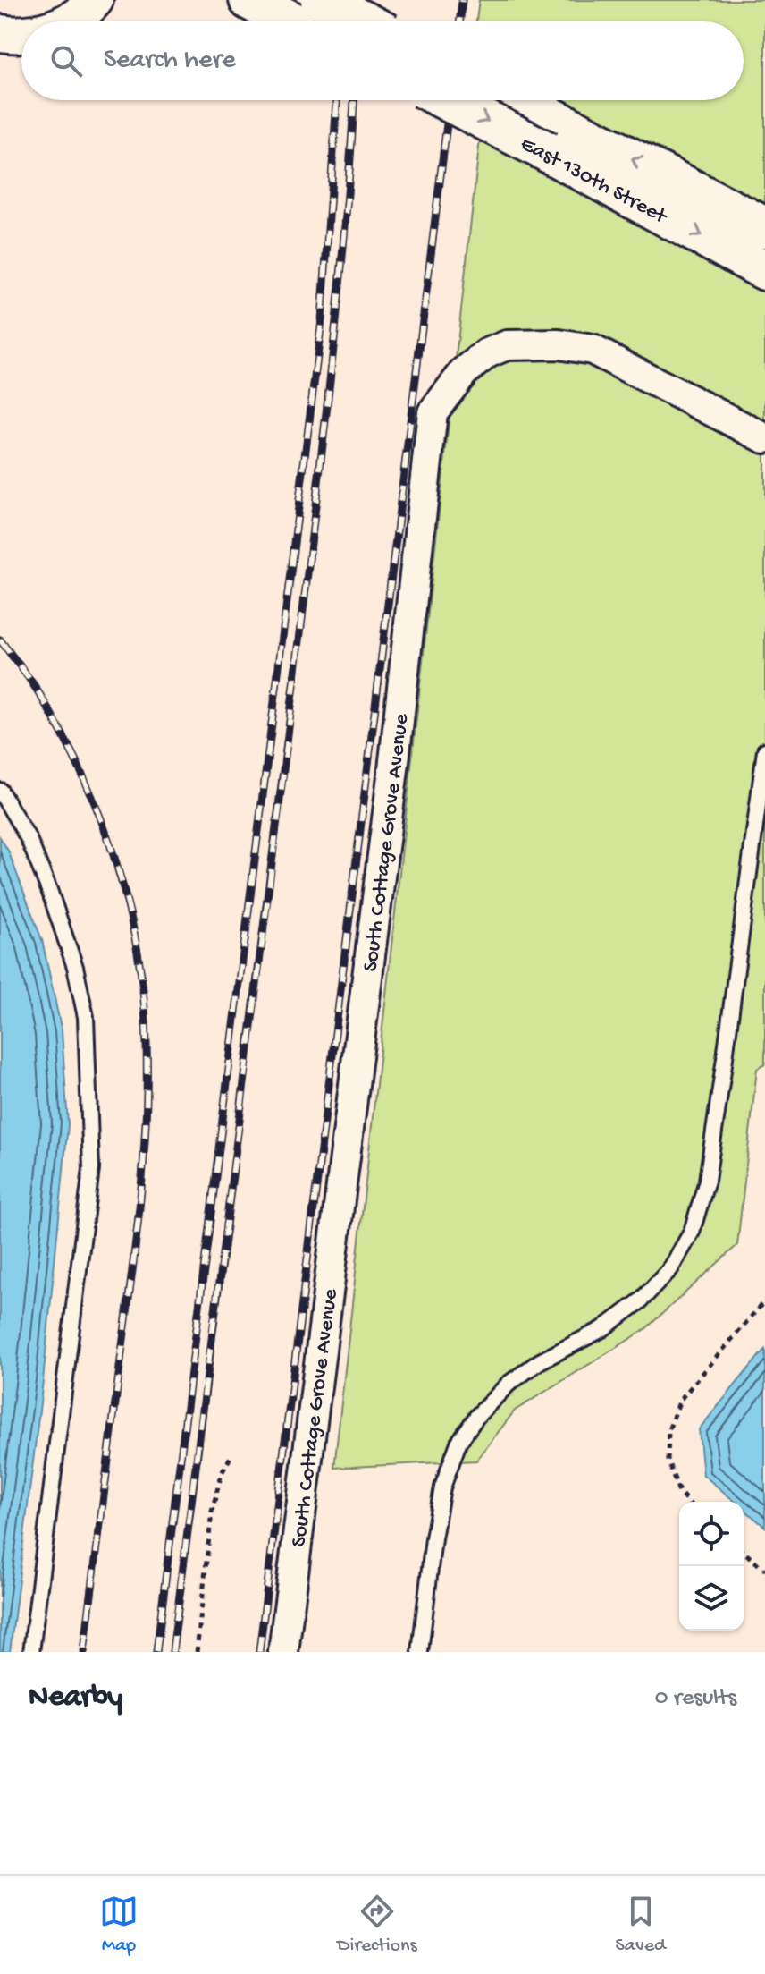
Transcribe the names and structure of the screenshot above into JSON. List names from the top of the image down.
{
  "streets": {
    "main road": ["East 130th Street"],
    "street": ["South Cottage Grove Avenue"]
  },
  "page": {
    "search": "Search here",
    "heading": ["Nearby", "0 results"],
    "nav": ["Map", "Directions", "Saved"]
  }
}
